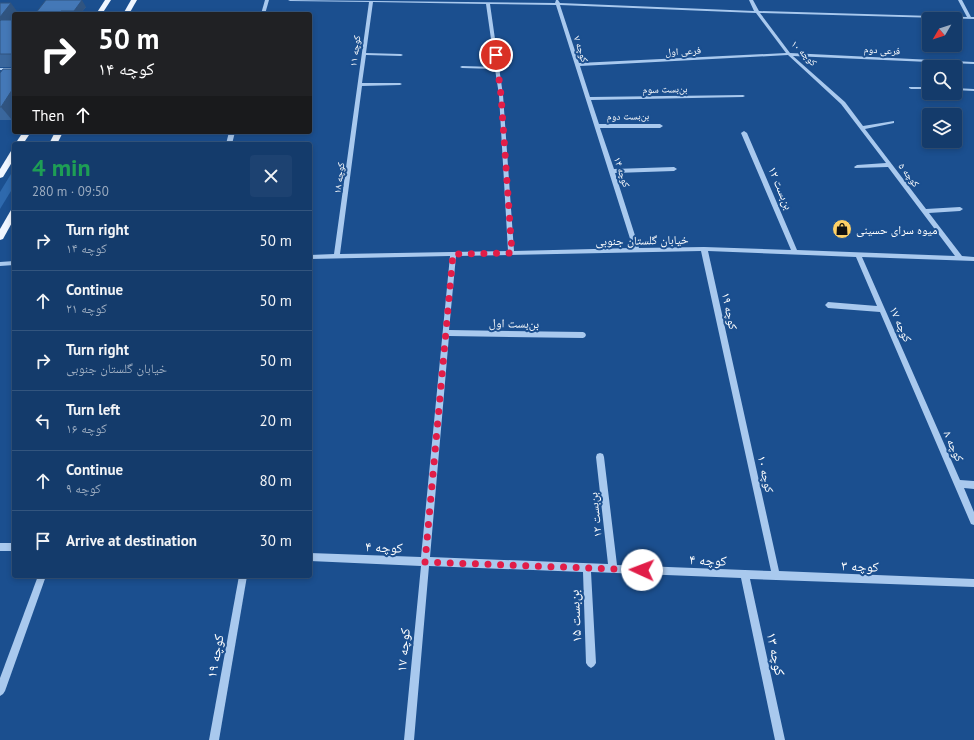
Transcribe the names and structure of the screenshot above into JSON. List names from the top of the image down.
{
  "streets": {
    "street": [
      "کوچه ۷",
      "فرعی دوم",
      "کوچه ۱۱",
      "فرعی اول",
      "کوچه ۱۰",
      "بن‌بست سوم",
      "بن‌بست دوم",
      "کوچه ۱۴",
      "کوچه ۵",
      "کوچه ۱۸",
      "بن‌بست ۱۲",
      "خیابان گلستان جنوبی",
      "کوچه ۱۹",
      "بن‌بست اول",
      "کوچه ۱۷",
      "کوچه ۸",
      "کوچه ۴",
      "کوچه ۳",
      "بن‌بست ۱۵",
      "کوچه ۱۳"
    ]
  },
  "crossings": [
    ["کوچه ۷", "فرعی اول"],
    ["کوچه ۷", "بن‌بست سوم"],
    ["کوچه ۷", "کوچه ۱۴"],
    ["فرعی دوم", "فرعی اول"],
    ["فرعی دوم", "کوچه ۱۰"],
    ["کوچه ۱۱", "کوچه ۱۸"],
    ["فرعی اول", "کوچه ۱۰"],
    ["کوچه ۱۰", "کوچه ۵"],
    ["کوچه ۱۰", "کوچه ۱۹"],
    ["کوچه ۱۰", "کوچه ۳"],
    ["بن‌بست سوم", "کوچه ۱۴"],
    ["بن‌بست دوم", "کوچه ۱۴"],
    ["کوچه ۱۴", "خیابان گلستان جنوبی"],
    ["کوچه ۵", "خیابان گلستان جنوبی"],
    ["کوچه ۱۸", "خیابان گلستان جنوبی"],
    ["بن‌بست ۱۲", "خیابان گلستان جنوبی"],
    ["بن‌بست ۱۲", "کوچه ۴"],
    ["خیابان گلستان جنوبی", "کوچه ۱۹"],
    ["خیابان گلستان جنوبی", "کوچه ۱۷"],
    ["کوچه ۱۷", "کوچه ۸"],
    ["کوچه ۱۷", "کوچه ۴"],
    ["کوچه ۴", "کوچه ۳"],
    ["کوچه ۴", "بن‌بست ۱۵"],
    ["کوچه ۴", "کوچه ۱۳"],
    ["کوچه ۳", "کوچه ۱۳"]
  ],
  "places": {
    "shop": ["میوه سرای حسینی"]
  },
  "north": "bottom left",
  "page": {
    "turn": ["50 m", "کوچه ۱۴"],
    "then": "Then",
    "heading": ["4 min", "280 m · 09:50"],
    "list": [
      {
        "name": "Turn right",
        "note": "کوچه ۱۴",
        "value": "50 m"
      },
      {
        "name": "Continue",
        "note": "کوچه ۲۱",
        "value": "50 m"
      },
      {
        "name": "Turn right",
        "note": "خیابان گلستان جنوبی",
        "value": "50 m"
      },
      {
        "name": "Turn left",
        "note": "کوچه ۱۶",
        "value": "20 m"
      },
      {
        "name": "Continue",
        "note": "کوچه ۹",
        "value": "80 m"
      },
      {
        "name": "Arrive at destination",
        "value": "30 m"
      }
    ]
  }
}
